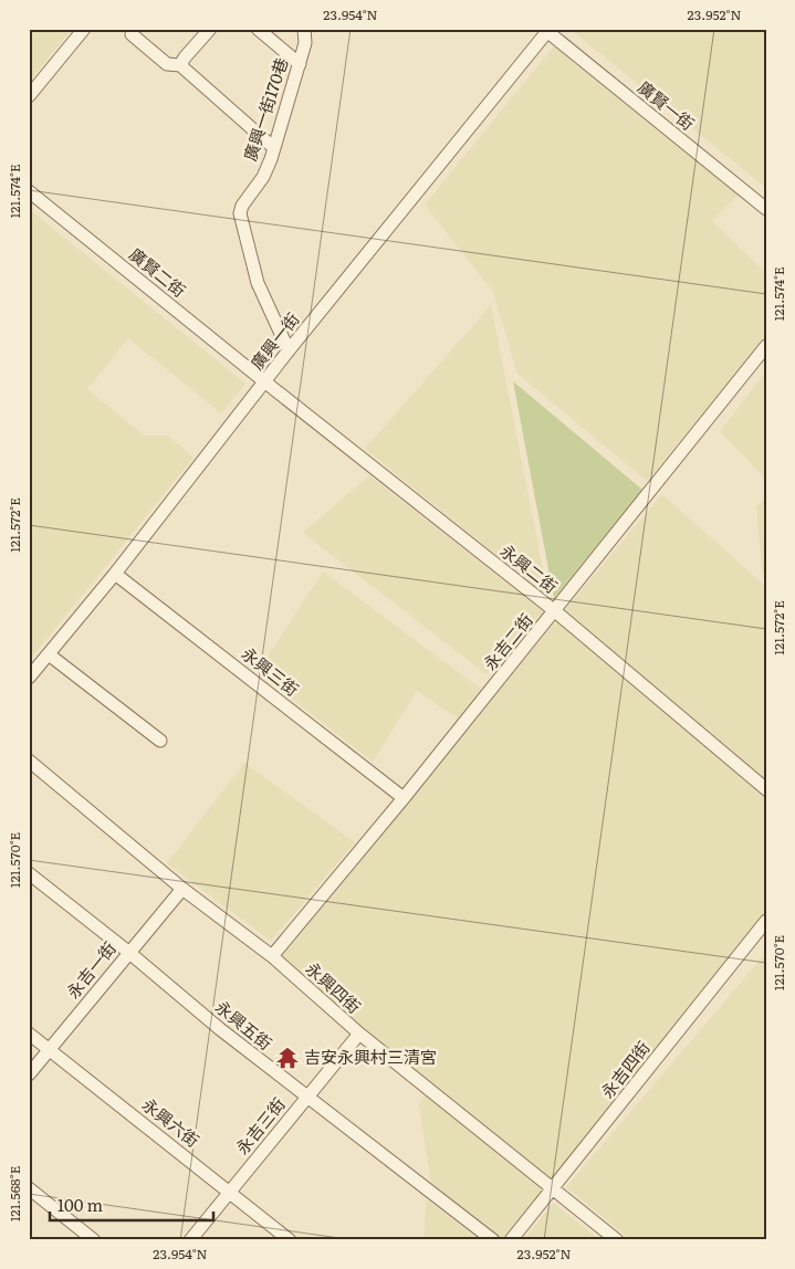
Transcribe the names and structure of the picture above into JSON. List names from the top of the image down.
{
  "streets": {
    "street": [
      "廣賢一街",
      "廣興一街170巷",
      "廣賢二街",
      "廣興一街",
      "永興二街",
      "永吉二街",
      "永興三街",
      "永吉一街",
      "永興四街",
      "永興五街",
      "永吉四街",
      "永興六街",
      "永吉三街"
    ]
  },
  "crossings": [
    ["廣賢一街", "廣興一街"],
    ["廣興一街170巷", "廣興一街"],
    ["廣賢二街", "廣興一街"],
    ["廣賢二街", "永興二街"],
    ["廣興一街", "永興二街"],
    ["廣興一街", "永興三街"],
    ["永興二街", "永吉二街"],
    ["永吉二街", "永興三街"],
    ["永吉二街", "永興四街"],
    ["永吉一街", "永興四街"],
    ["永吉一街", "永興五街"],
    ["永吉一街", "永興六街"],
    ["永興四街", "永吉四街"],
    ["永興四街", "永吉三街"],
    ["永興五街", "永吉三街"],
    ["永興六街", "永吉三街"]
  ],
  "places": {
    "temple": ["吉安永興村三清宮"]
  },
  "scale_bar": "100 m",
  "coordinates": [
    "23.954°N",
    "23.952°N",
    "121.574°E",
    "121.572°E",
    "121.570°E",
    "121.568°E"
  ]
}
